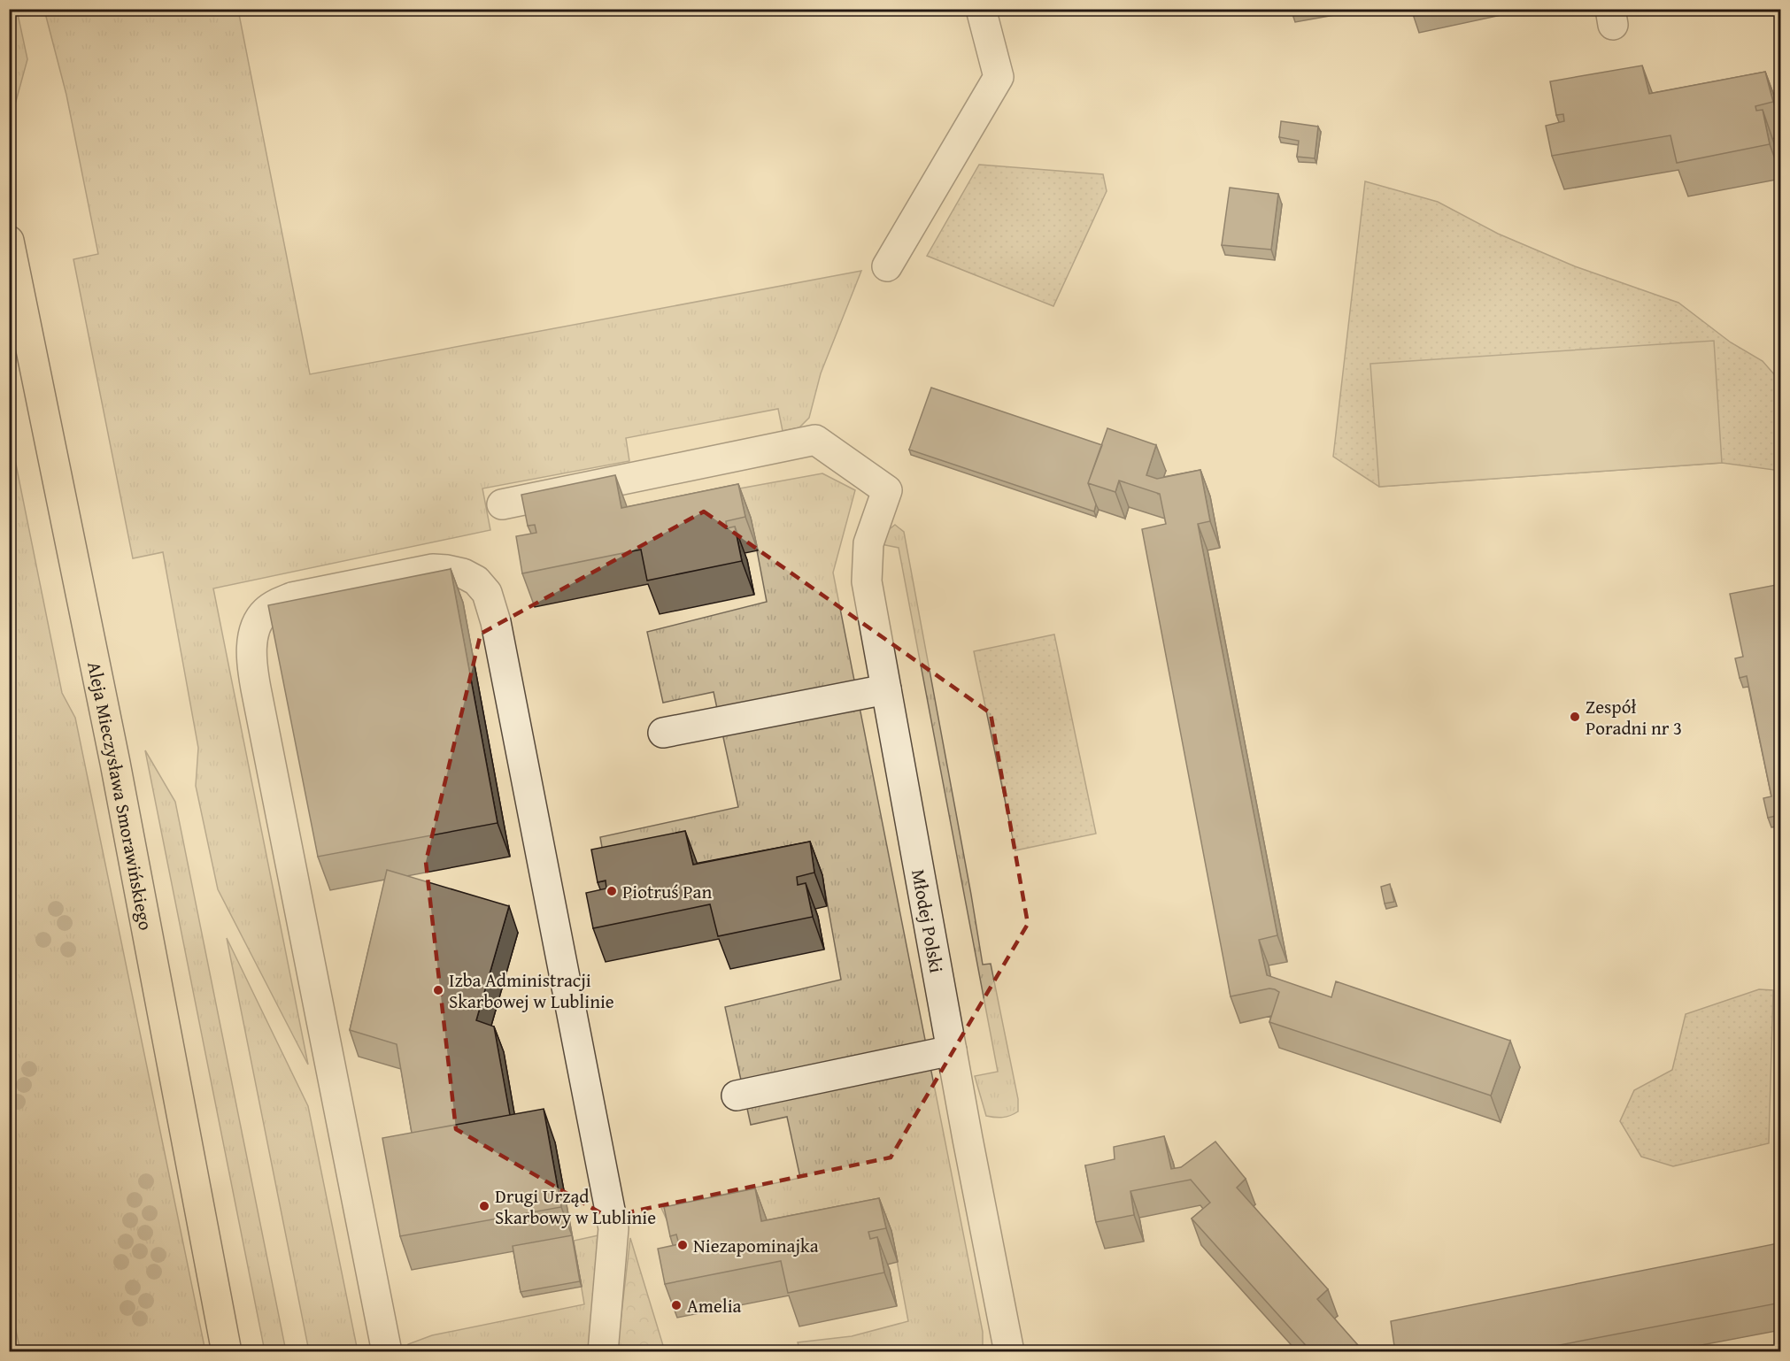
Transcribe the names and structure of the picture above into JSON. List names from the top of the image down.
{
  "streets": {
    "main road": ["Aleja Mieczysława Smorawińskiego"],
    "street": ["Młodej Polski"]
  },
  "places": [
    "Zespół Poradni nr 3",
    "Piotruś Pan",
    "Izba Administracji Skarbowej w Lublinie",
    "Drugi Urząd Skarbowy w Lublinie",
    "Niezapominajka",
    "Amelia"
  ]
}
